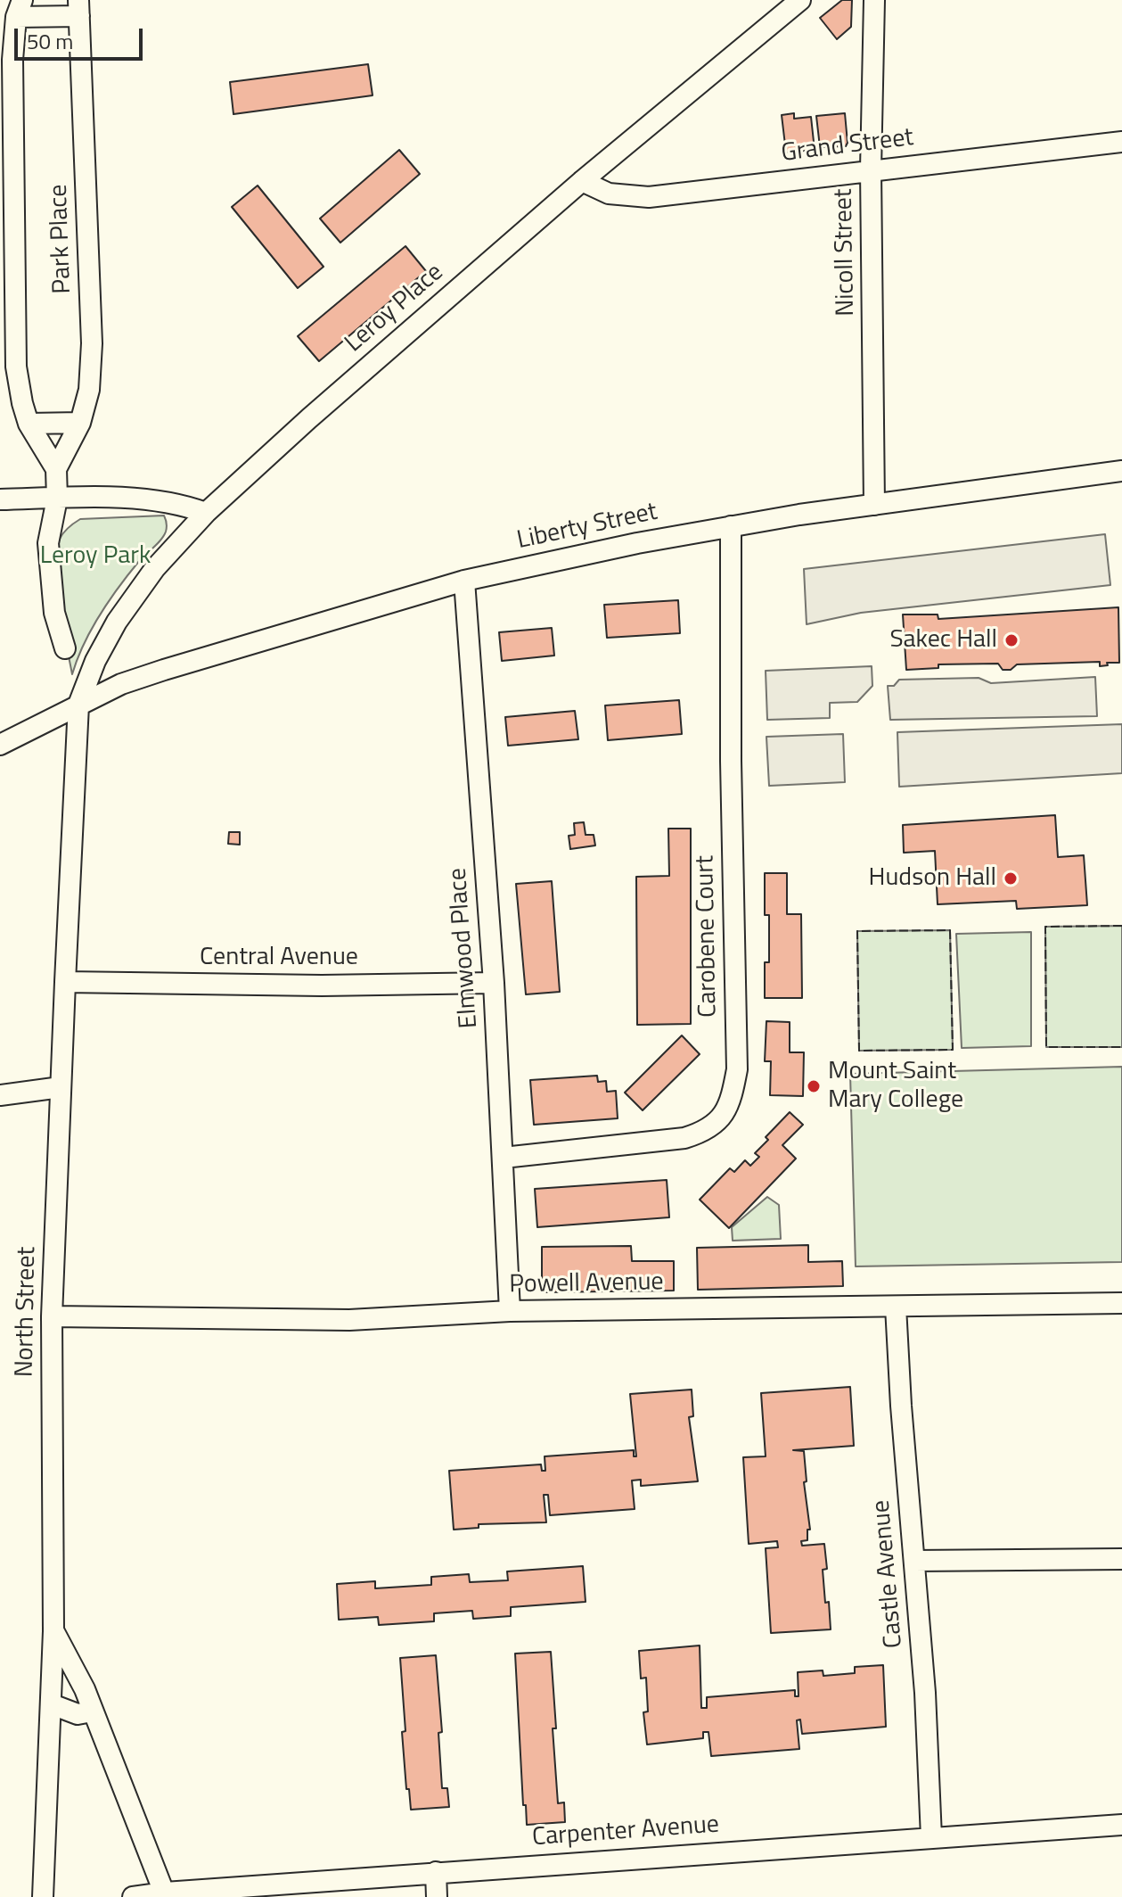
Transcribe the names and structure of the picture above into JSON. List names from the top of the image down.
{
  "streets": {
    "street": [
      "Grand Street",
      "Park Place",
      "Nicoll Street",
      "Leroy Place",
      "Liberty Street",
      "Carobene Court",
      "Elmwood Place",
      "Central Avenue",
      "Powell Avenue",
      "North Street",
      "Castle Avenue",
      "Carpenter Avenue"
    ]
  },
  "crossings": [
    ["Grand Street", "Nicoll Street"],
    ["Grand Street", "Leroy Place"],
    ["Nicoll Street", "Liberty Street"],
    ["Leroy Place", "Liberty Street"],
    ["Leroy Place", "North Street"],
    ["Liberty Street", "Carobene Court"],
    ["Liberty Street", "Elmwood Place"],
    ["Liberty Street", "North Street"],
    ["Carobene Court", "Elmwood Place"],
    ["Elmwood Place", "Central Avenue"],
    ["Elmwood Place", "Powell Avenue"],
    ["Central Avenue", "North Street"],
    ["Powell Avenue", "North Street"],
    ["Powell Avenue", "Castle Avenue"],
    ["North Street", "Carpenter Avenue"],
    ["Castle Avenue", "Carpenter Avenue"]
  ],
  "parks": ["Leroy Park"],
  "places": ["Sakec Hall", "Hudson Hall", "Mount Saint Mary College"],
  "scale_bar": "50 m"
}
